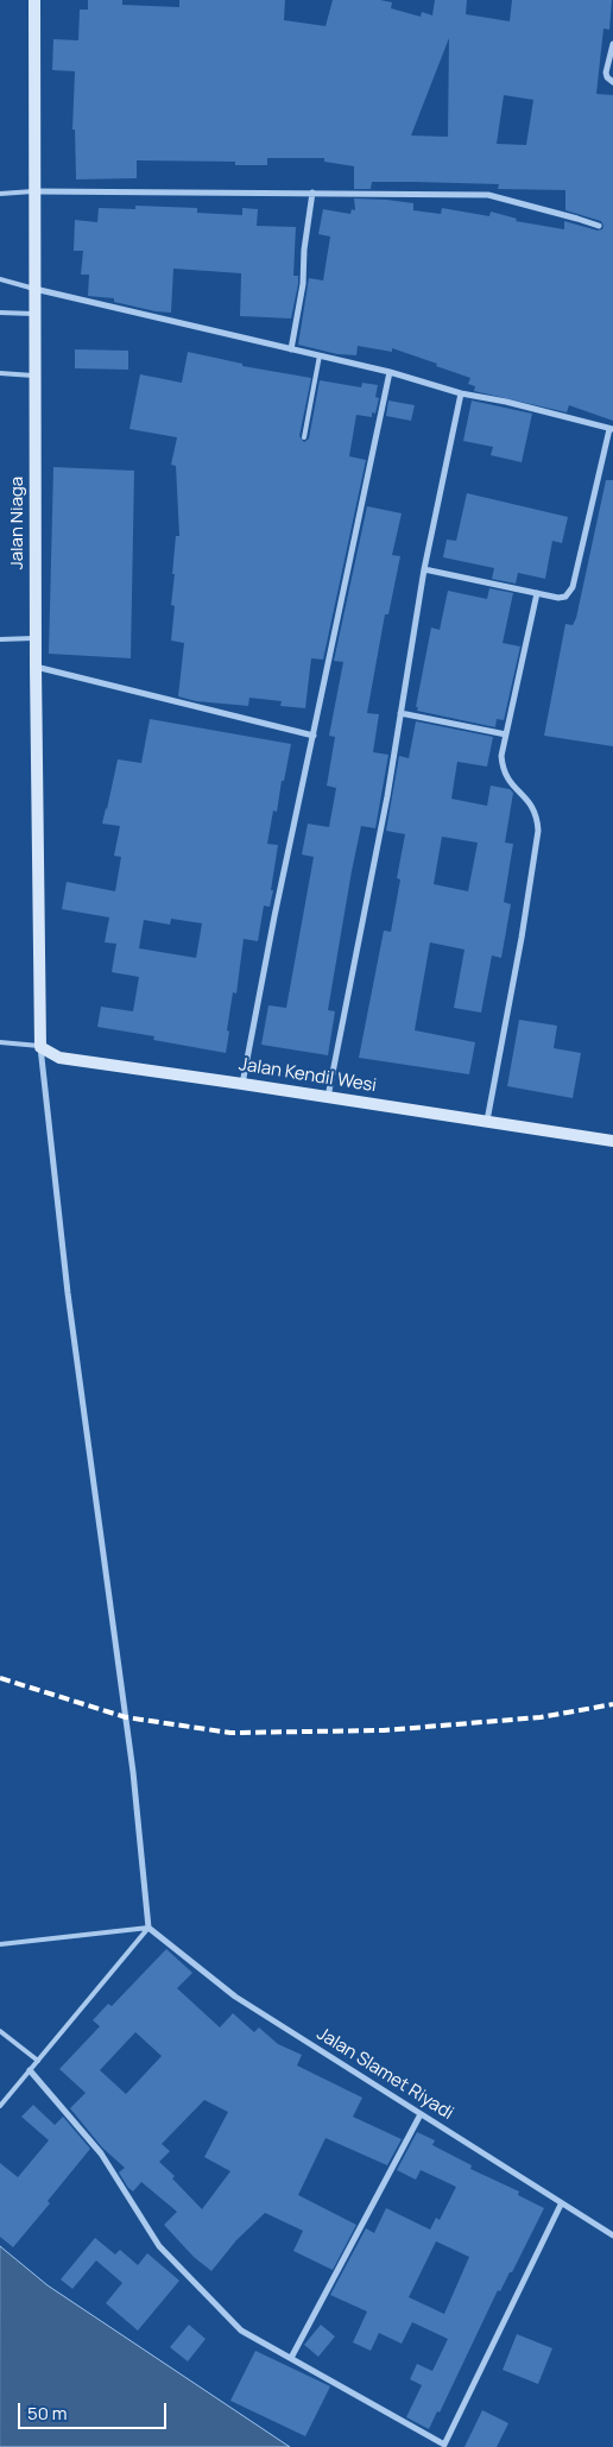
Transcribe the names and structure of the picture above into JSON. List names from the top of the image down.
{
  "streets": {
    "main road": ["Jalan Niaga", "Jalan Kendil Wesi"],
    "street": ["Jalan Slamet Riyadi"]
  },
  "crossings": [
    ["Jalan Niaga", "Jalan Kendil Wesi"]
  ],
  "scale_bar": "50 m"
}
